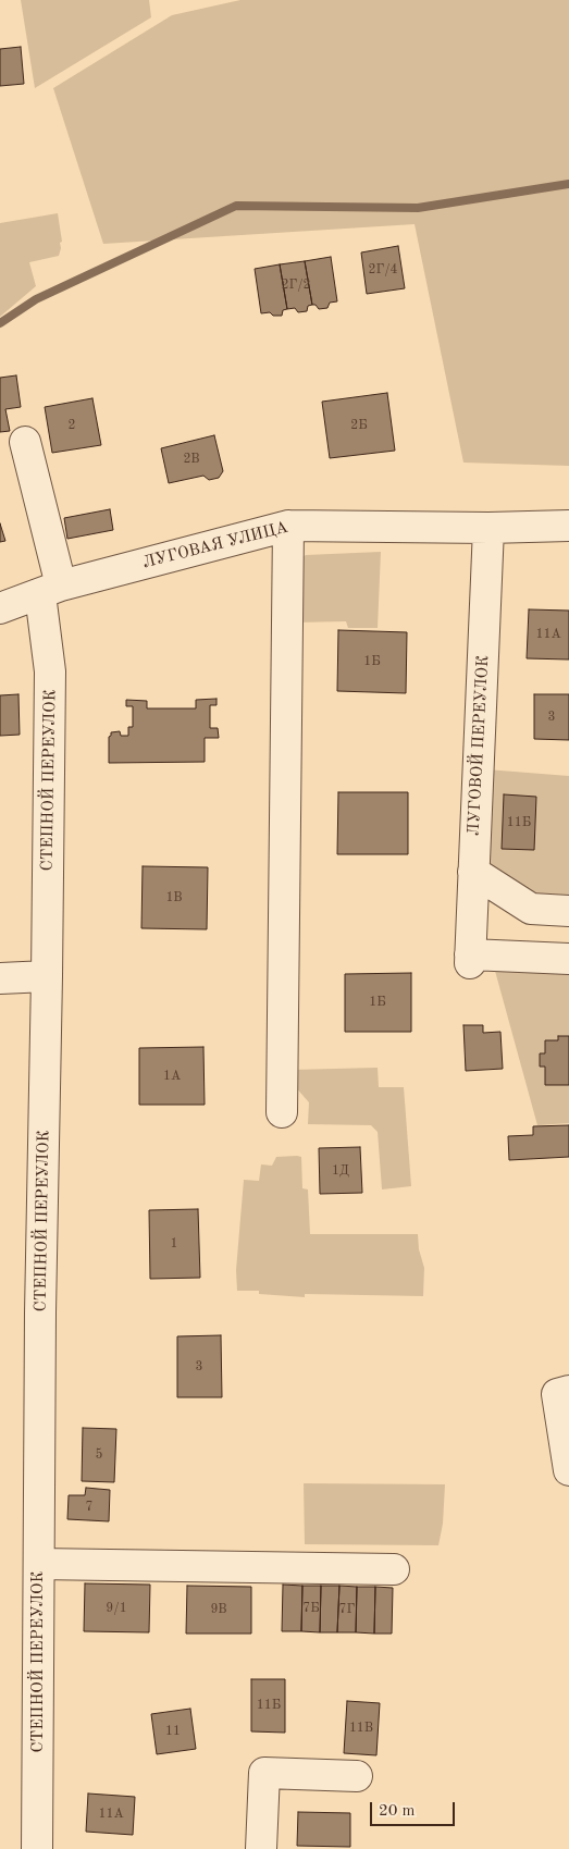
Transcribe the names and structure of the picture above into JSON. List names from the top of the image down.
{
  "streets": {
    "street": ["ЛУГОВАЯ УЛИЦА", "ЛУГОВОЙ ПЕРЕУЛОК", "СТЕПНОЙ ПЕРЕУЛОК"]
  },
  "crossings": [
    ["ЛУГОВАЯ УЛИЦА", "ЛУГОВОЙ ПЕРЕУЛОК"],
    ["ЛУГОВАЯ УЛИЦА", "СТЕПНОЙ ПЕРЕУЛОК"]
  ],
  "house_numbers": [
    "2Г/4",
    "2Г/2",
    "2",
    "2Б",
    "2В",
    "11А",
    "1Б",
    "3",
    "11Б",
    "1В",
    "1Б",
    "1А",
    "1Д",
    "1",
    "3",
    "5",
    "7",
    "9/1",
    "7Б",
    "9В",
    "7Г",
    "11Б",
    "11В",
    "11",
    "11А"
  ],
  "scale_bar": "20 m"
}
